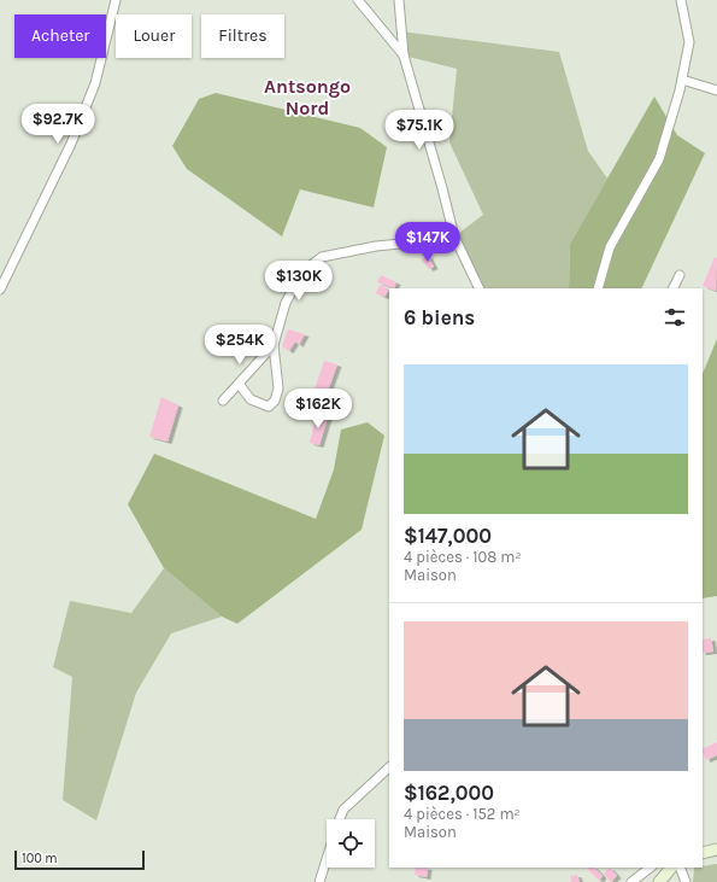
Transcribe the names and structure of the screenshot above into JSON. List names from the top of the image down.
{
  "districts": ["Antsongo Nord"],
  "scale_bar": "100 m",
  "page": {
    "chip": ["Acheter", "Louer", "Filtres"],
    "price": [
      "$92.7K",
      "$75.1K",
      "$147K",
      "$130K",
      "$254K",
      "$162K"
    ],
    "heading": "6 biens",
    "list": [
      {
        "name": "$147,000",
        "note": "4 pièces · 108 m² · Maison"
      },
      {
        "name": "$162,000",
        "note": "4 pièces · 152 m² · Maison"
      }
    ],
    "scale": "100 m"
  }
}
